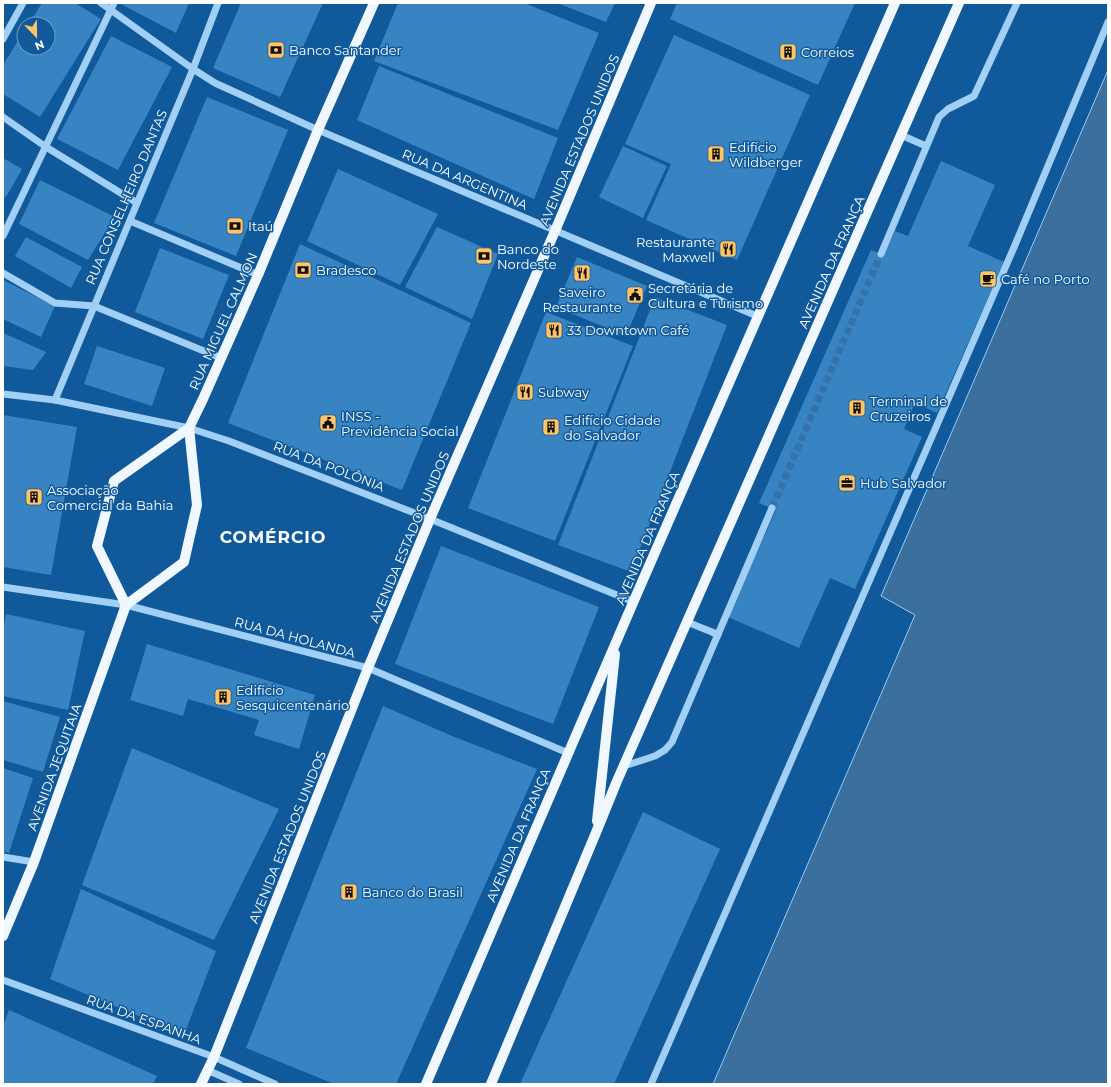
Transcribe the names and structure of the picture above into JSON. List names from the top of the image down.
{
  "streets": {
    "main road": [
      "AVENIDA ESTADOS UNIDOS",
      "AVENIDA DA FRANÇA",
      "RUA MIGUEL CALMON",
      "AVENIDA JEQUITAIA"
    ],
    "street": [
      "RUA DA ARGENTINA",
      "RUA CONSELHEIRO DANTAS",
      "RUA DA POLÔNIA",
      "RUA DA HOLANDA",
      "RUA DA ESPANHA"
    ]
  },
  "crossings": [
    ["AVENIDA ESTADOS UNIDOS", "RUA DA ARGENTINA"],
    ["AVENIDA ESTADOS UNIDOS", "RUA DA POLÔNIA"],
    ["AVENIDA ESTADOS UNIDOS", "RUA DA HOLANDA"],
    ["AVENIDA ESTADOS UNIDOS", "RUA DA ESPANHA"],
    ["RUA DA ARGENTINA", "RUA CONSELHEIRO DANTAS"],
    ["RUA DA ARGENTINA", "AVENIDA DA FRANÇA"],
    ["RUA DA ARGENTINA", "RUA MIGUEL CALMON"],
    ["RUA CONSELHEIRO DANTAS", "RUA DA POLÔNIA"],
    ["AVENIDA DA FRANÇA", "RUA DA POLÔNIA"],
    ["AVENIDA DA FRANÇA", "RUA DA HOLANDA"],
    ["RUA MIGUEL CALMON", "RUA DA POLÔNIA"],
    ["RUA DA HOLANDA", "AVENIDA JEQUITAIA"]
  ],
  "districts": ["COMÉRCIO"],
  "places": {
    "bank": [
      "Banco Santander",
      "Itaú",
      "Banco do Nordeste",
      "Bradesco"
    ],
    "building": [
      "Correios",
      "Edifício Wildberger",
      "Terminal de Cruzeiros",
      "Edifício Cidade do Salvador",
      "Associação Comercial da Bahia",
      "Edifício Sesquicentenário",
      "Banco do Brasil"
    ],
    "restaurant": [
      "Restaurante Maxwell",
      "Saveiro Restaurante",
      "33 Downtown Café",
      "Subway"
    ],
    "cafe": ["Café no Porto"],
    "public building": ["Secretária de Cultura e Turismo", "INSS - Previdência Social"],
    "office": ["Hub Salvador"]
  },
  "north": "bottom"
}
